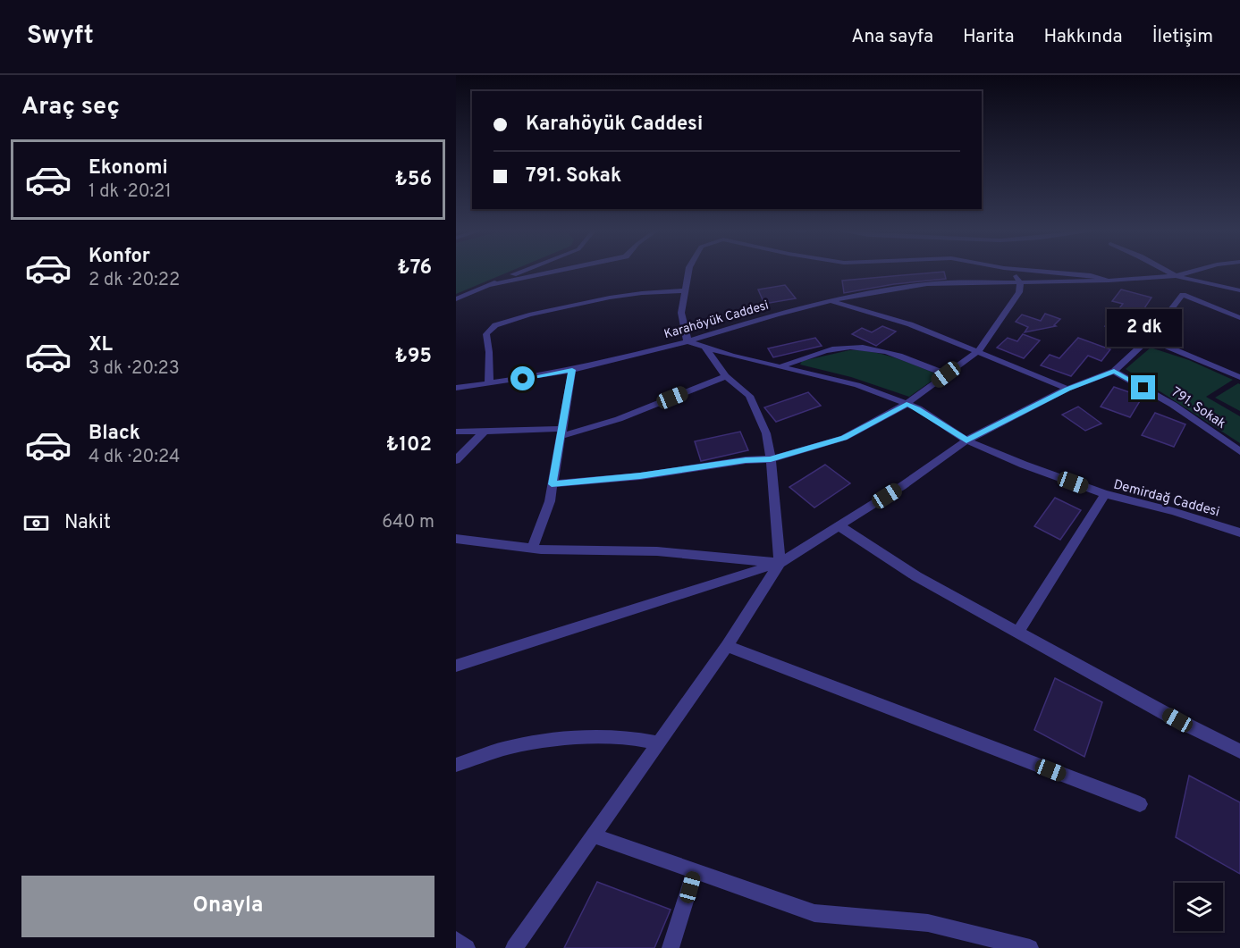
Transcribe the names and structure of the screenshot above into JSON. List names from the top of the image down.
{
  "streets": {
    "street": ["Karahöyük Caddesi", "791. Sokak", "Demirdağ Caddesi"]
  },
  "crossings": [
    ["Karahöyük Caddesi", "Demirdağ Caddesi"]
  ],
  "page": {
    "header": "Swyft",
    "nav": [
      "Ana sayfa",
      "Harita",
      "Hakkında",
      "İletişim"
    ],
    "heading": "Araç seç",
    "banner": ["Karahöyük Caddesi", "791. Sokak"],
    "list": [
      {
        "name": "Ekonomi",
        "note": "1 dk · 20:21",
        "value": "₺56"
      },
      {
        "name": "Konfor",
        "note": "2 dk · 20:22",
        "value": "₺76"
      },
      {
        "name": "XL",
        "note": "3 dk · 20:23",
        "value": "₺95"
      },
      {
        "name": "Black",
        "note": "4 dk · 20:24",
        "value": "₺102"
      }
    ],
    "bubble": "2 dk",
    "pay": ["Nakit", "640 m"],
    "buttons": "Onayla"
  }
}
